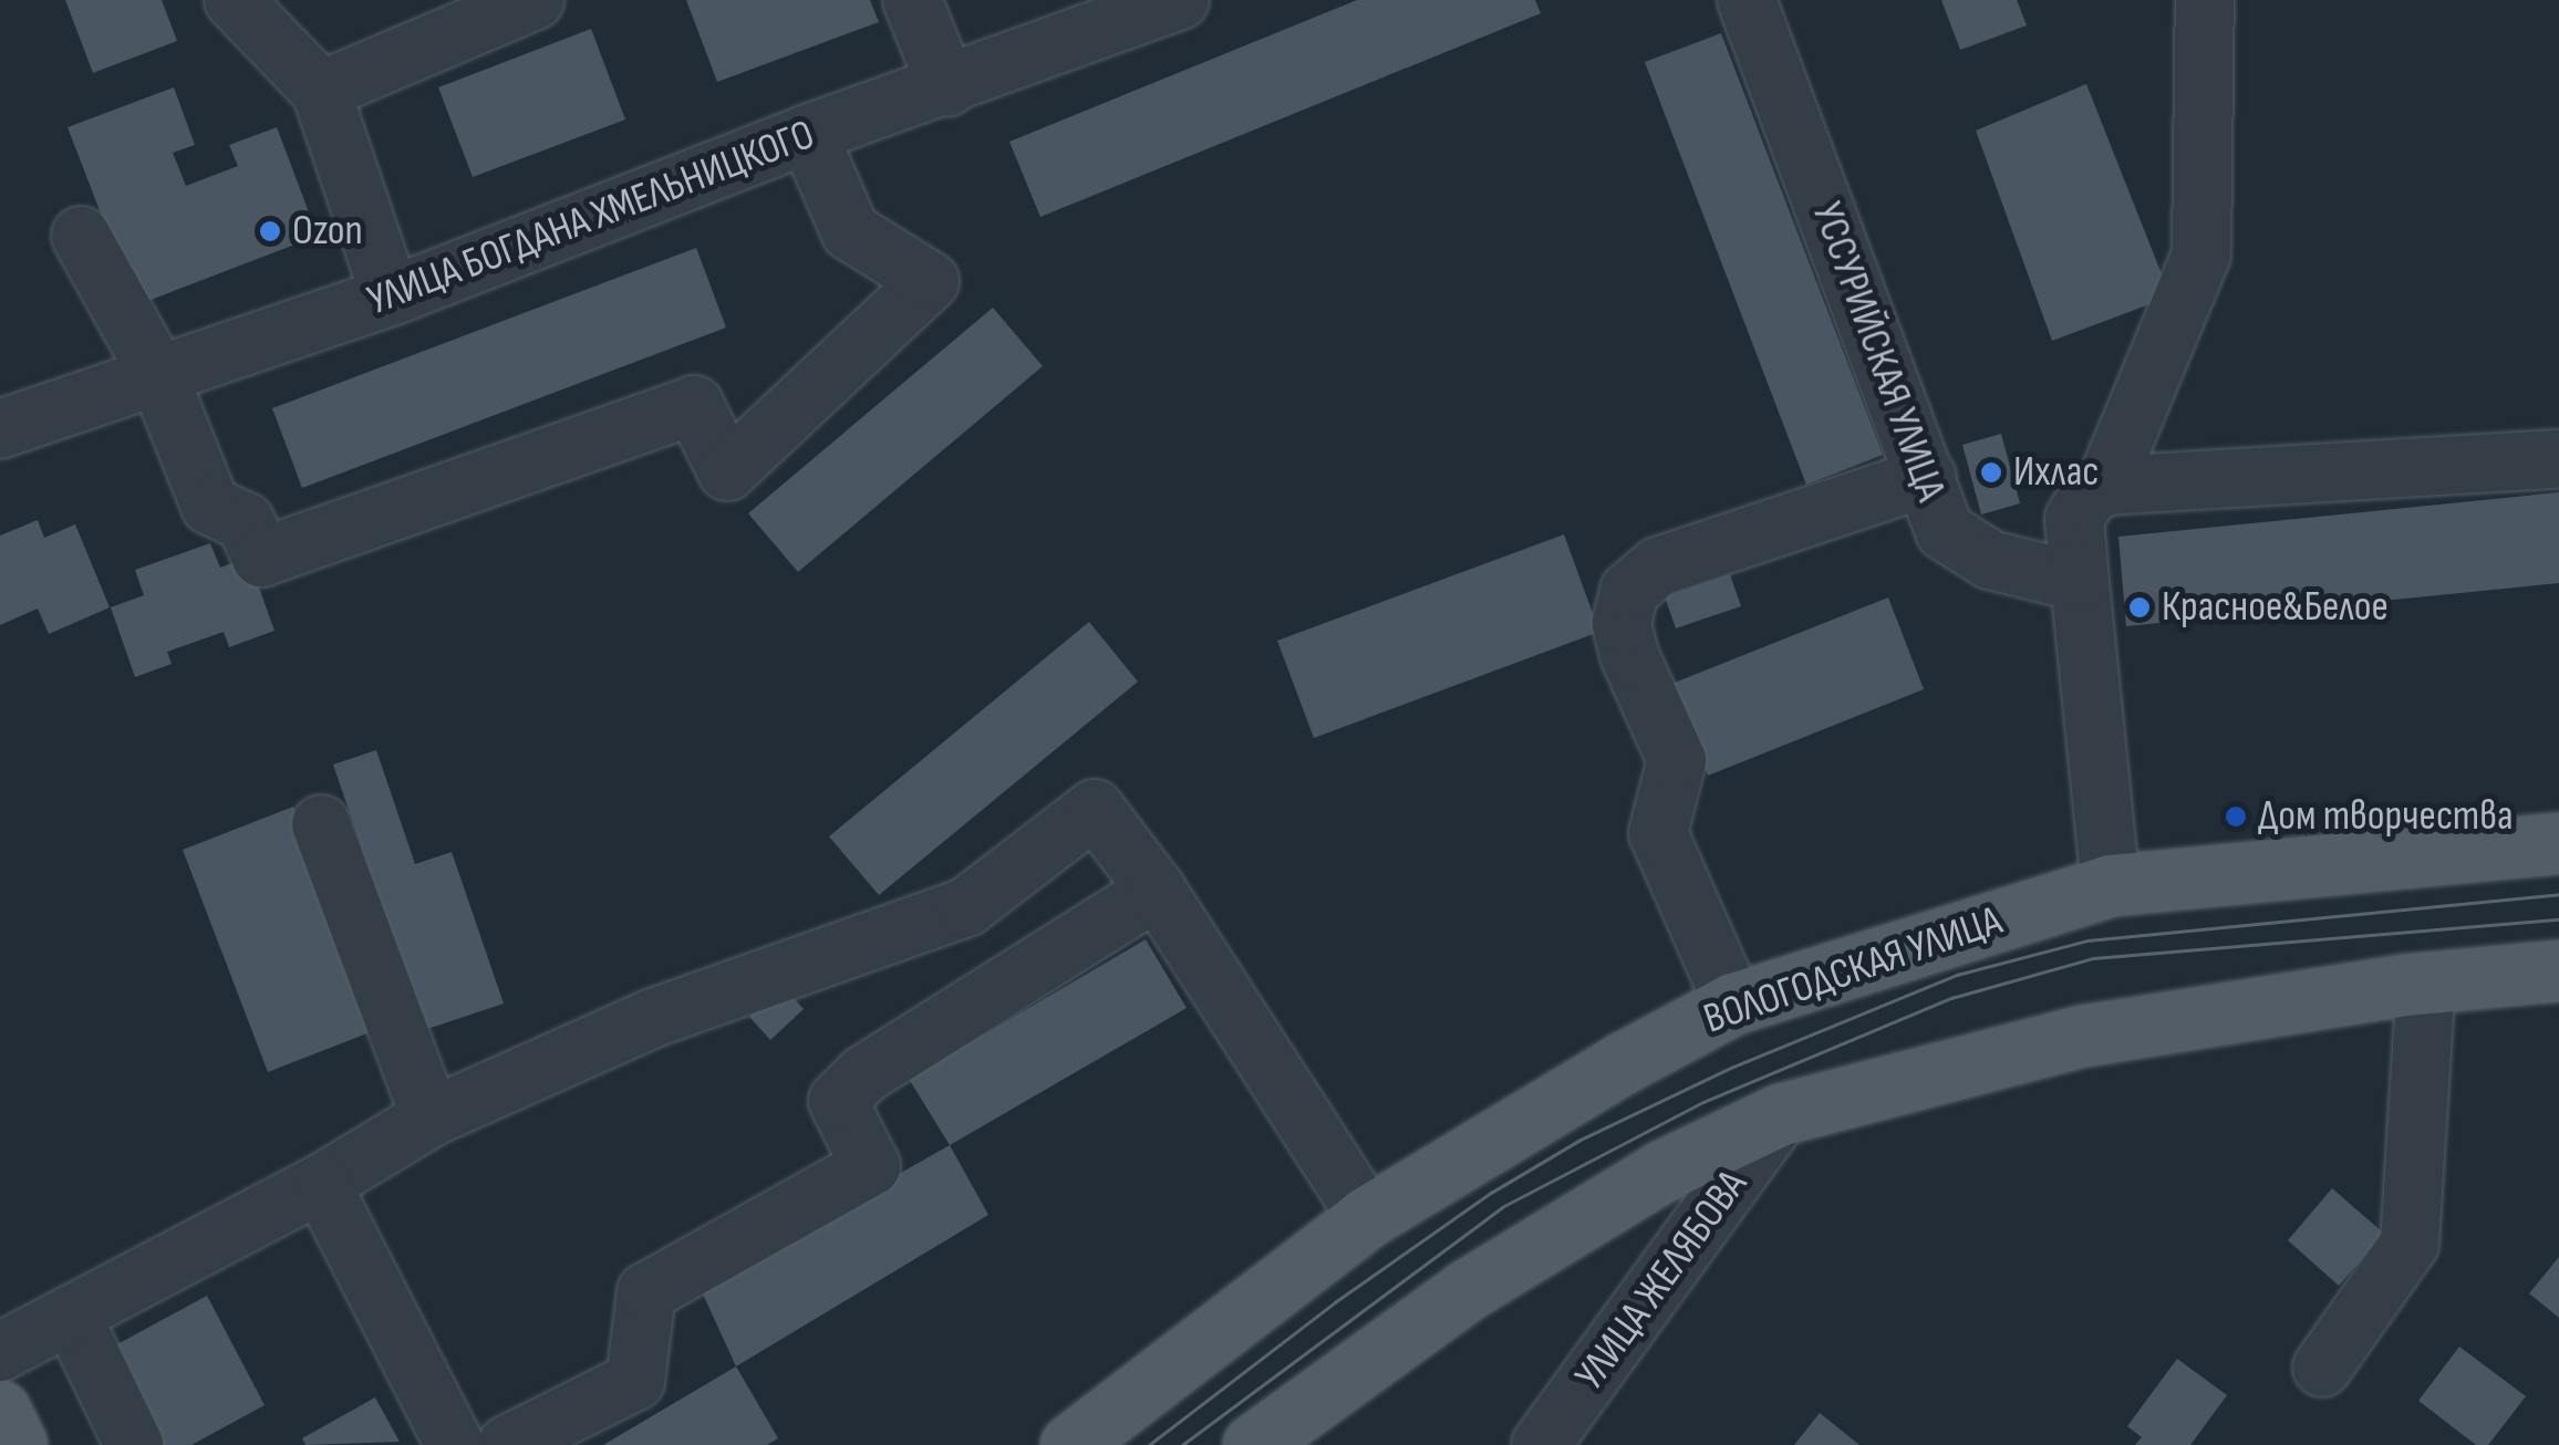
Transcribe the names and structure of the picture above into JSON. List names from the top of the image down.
{
  "streets": {
    "main road": ["ВОЛОГОДСКАЯ УЛИЦА"],
    "street": ["УЛИЦА БОГДАНА ХМЕЛЬНИЦКОГО", "УССУРИЙСКАЯ УЛИЦА", "УЛИЦА ЖЕЛЯБОВА"]
  },
  "places": [
    "Ozon",
    "Ихлас",
    "Красное&Белое",
    "Дом творчества"
  ]
}
